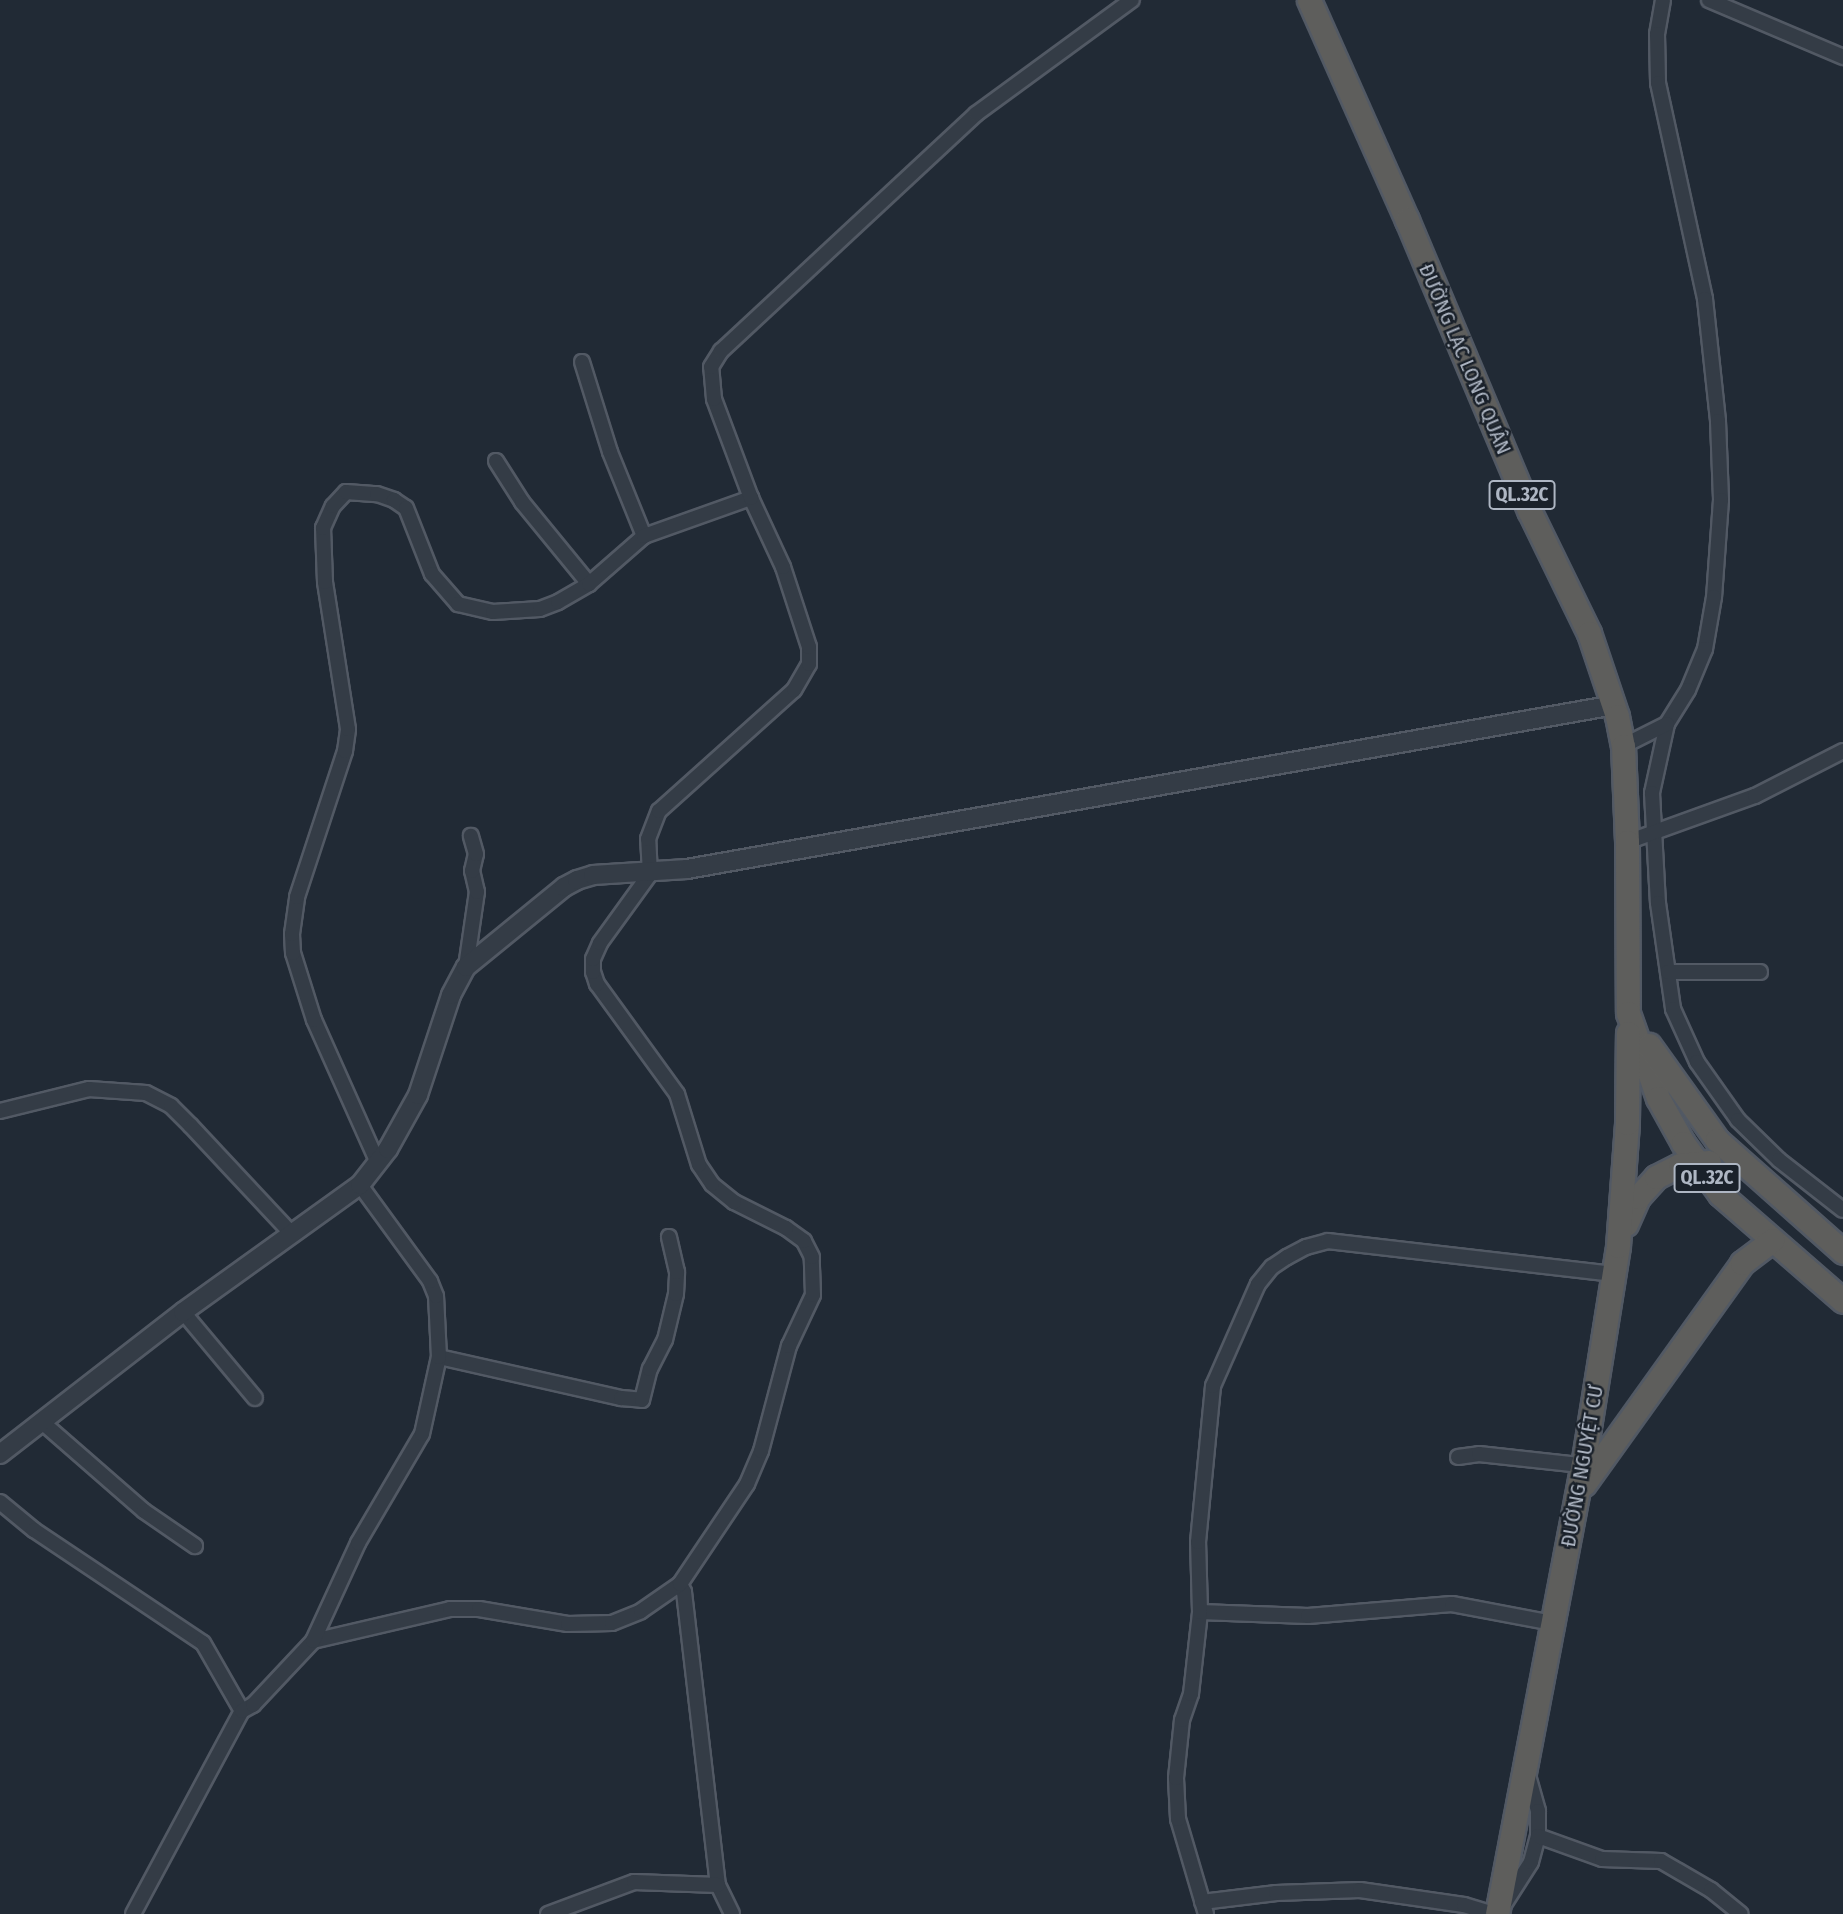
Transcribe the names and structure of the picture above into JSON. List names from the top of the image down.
{
  "streets": {
    "highway": ["ĐƯỜNG LẠC LONG QUÂN", "QL.32C", "ĐƯỜNG NGUYỆT CƯ"]
  },
  "crossings": [
    ["ĐƯỜNG LẠC LONG QUÂN", "QL.32C"],
    ["ĐƯỜNG LẠC LONG QUÂN", "ĐƯỜNG NGUYỆT CƯ"],
    ["QL.32C", "ĐƯỜNG NGUYỆT CƯ"]
  ]
}
